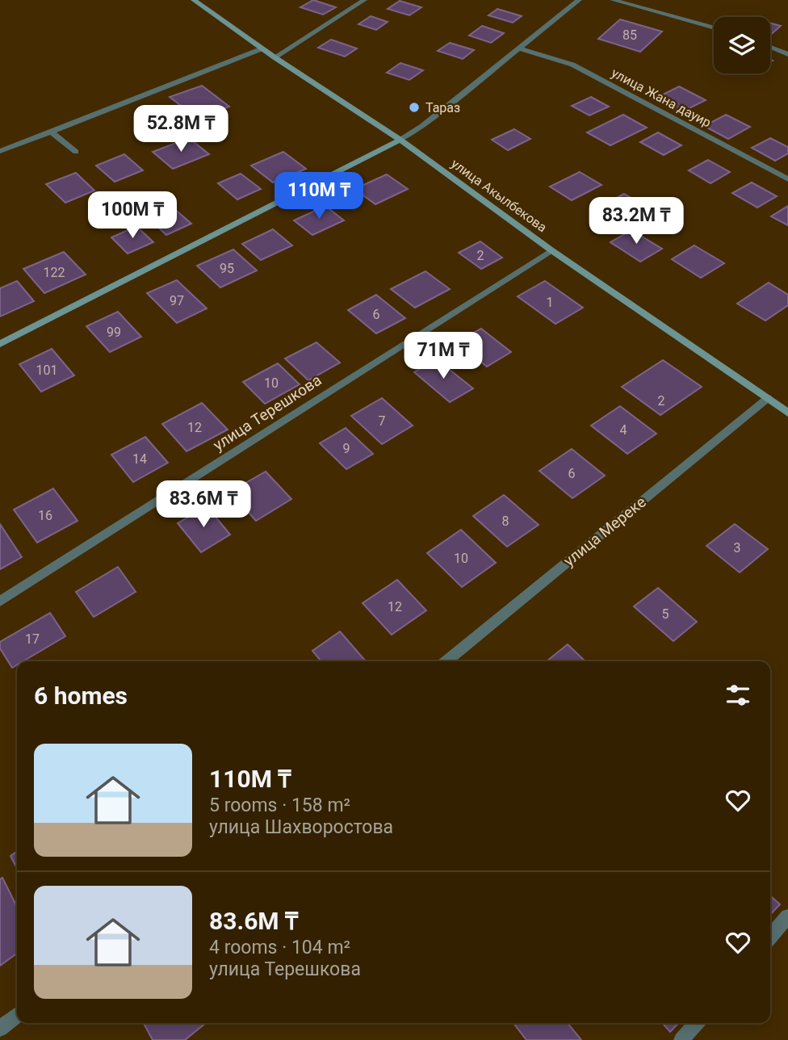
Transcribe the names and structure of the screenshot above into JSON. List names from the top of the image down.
{
  "streets": {
    "street": [
      "улица Жана дауир",
      "улица Акылбекова",
      "улица Терешкова",
      "улица Мереке"
    ]
  },
  "crossings": [
    ["улица Акылбекова", "улица Терешкова"],
    ["улица Акылбекова", "улица Мереке"]
  ],
  "places": ["Тараз"],
  "house_numbers": [
    "85",
    "2",
    "95",
    "122",
    "97",
    "1",
    "6",
    "99",
    "101",
    "10",
    "2",
    "7",
    "12",
    "4",
    "9",
    "14",
    "6",
    "16",
    "8",
    "3",
    "10",
    "12",
    "5",
    "17"
  ],
  "page": {
    "price": [
      "52.8M ₸",
      "110M ₸",
      "100M ₸",
      "83.2M ₸",
      "71M ₸",
      "83.6M ₸"
    ],
    "heading": "6 homes",
    "list": [
      {
        "name": "110M ₸",
        "note": "5 rooms · 158 m² · улица Шахворостова"
      },
      {
        "name": "83.6M ₸",
        "note": "4 rooms · 104 m² · улица Терешкова"
      }
    ]
  }
}
